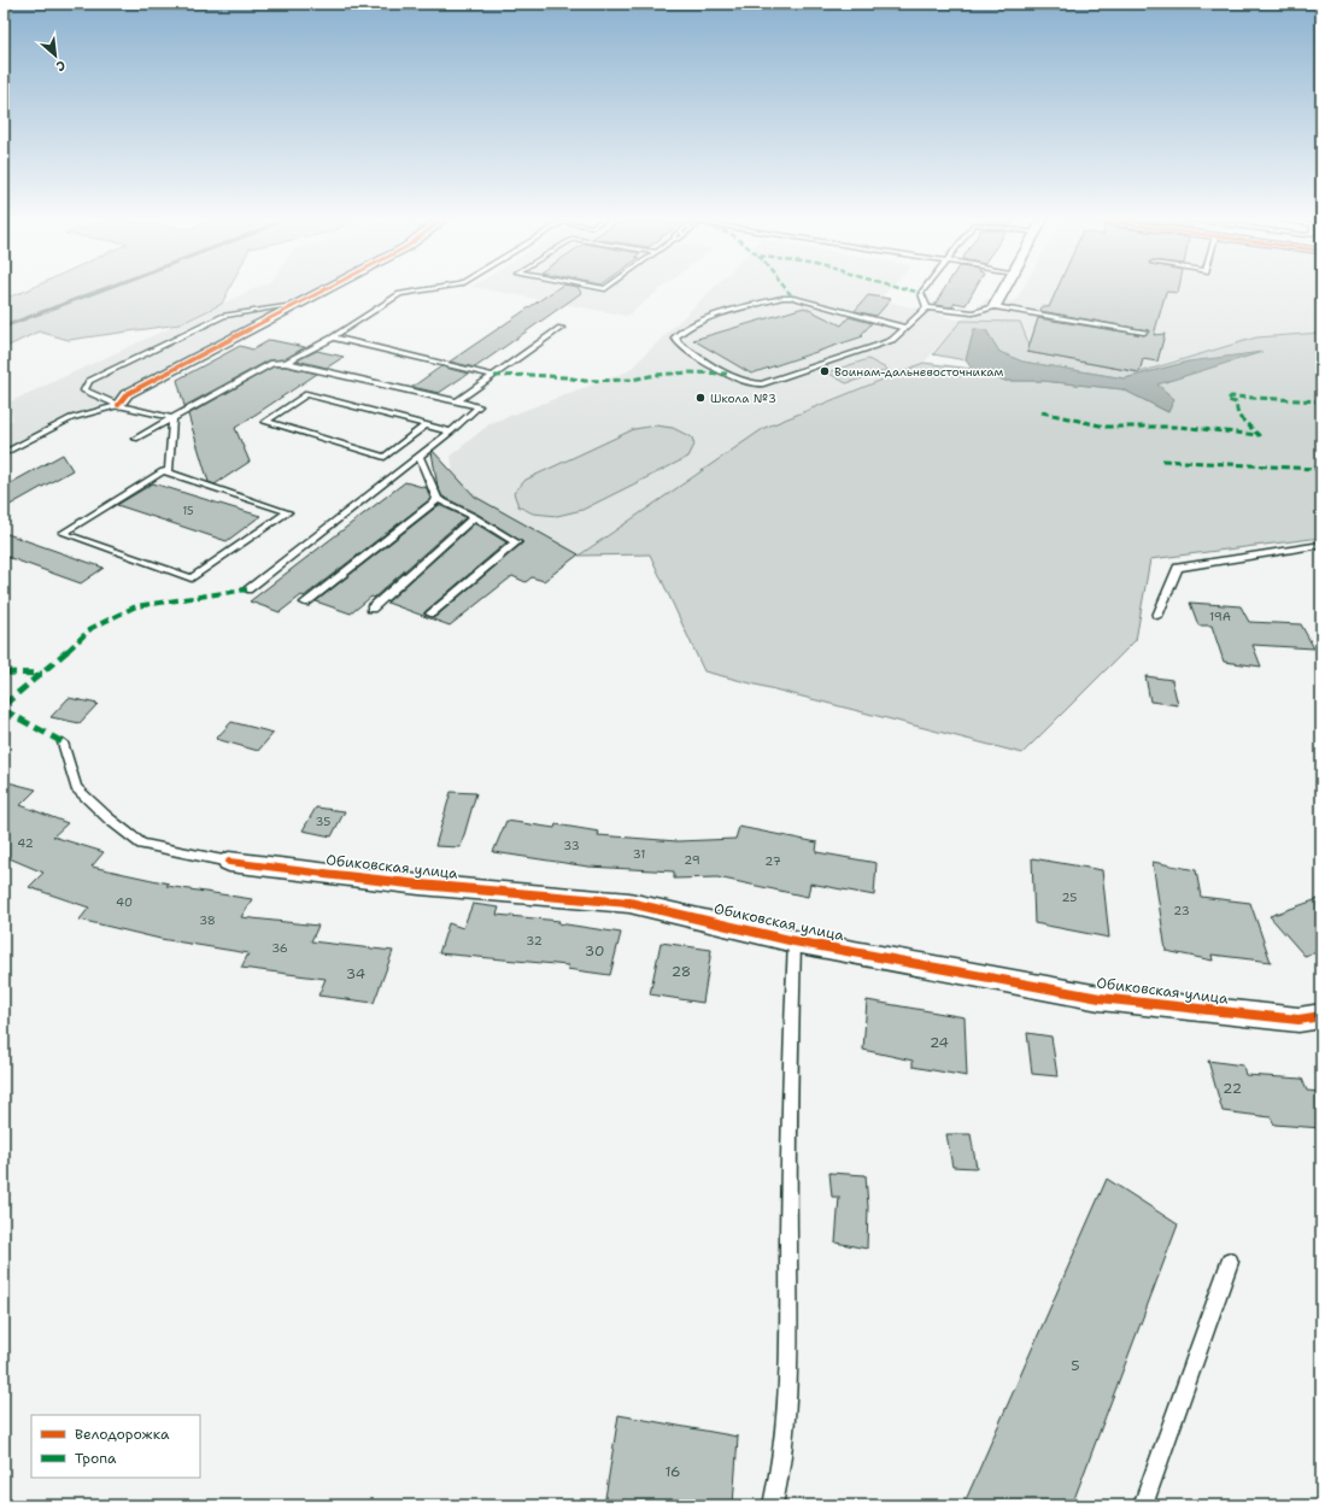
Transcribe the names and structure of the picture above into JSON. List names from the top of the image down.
{
  "streets": {
    "street": ["Обиковская улица"]
  },
  "places": ["Воинам-дальневосточникам", "Школа №3"],
  "house_numbers": [
    "15",
    "19А",
    "35",
    "42",
    "33",
    "31",
    "29",
    "27",
    "25",
    "40",
    "23",
    "38",
    "32",
    "36",
    "30",
    "28",
    "34",
    "24",
    "22",
    "5",
    "16"
  ],
  "legend": ["Велодорожка", "Тропа"],
  "north": "bottom right"
}
